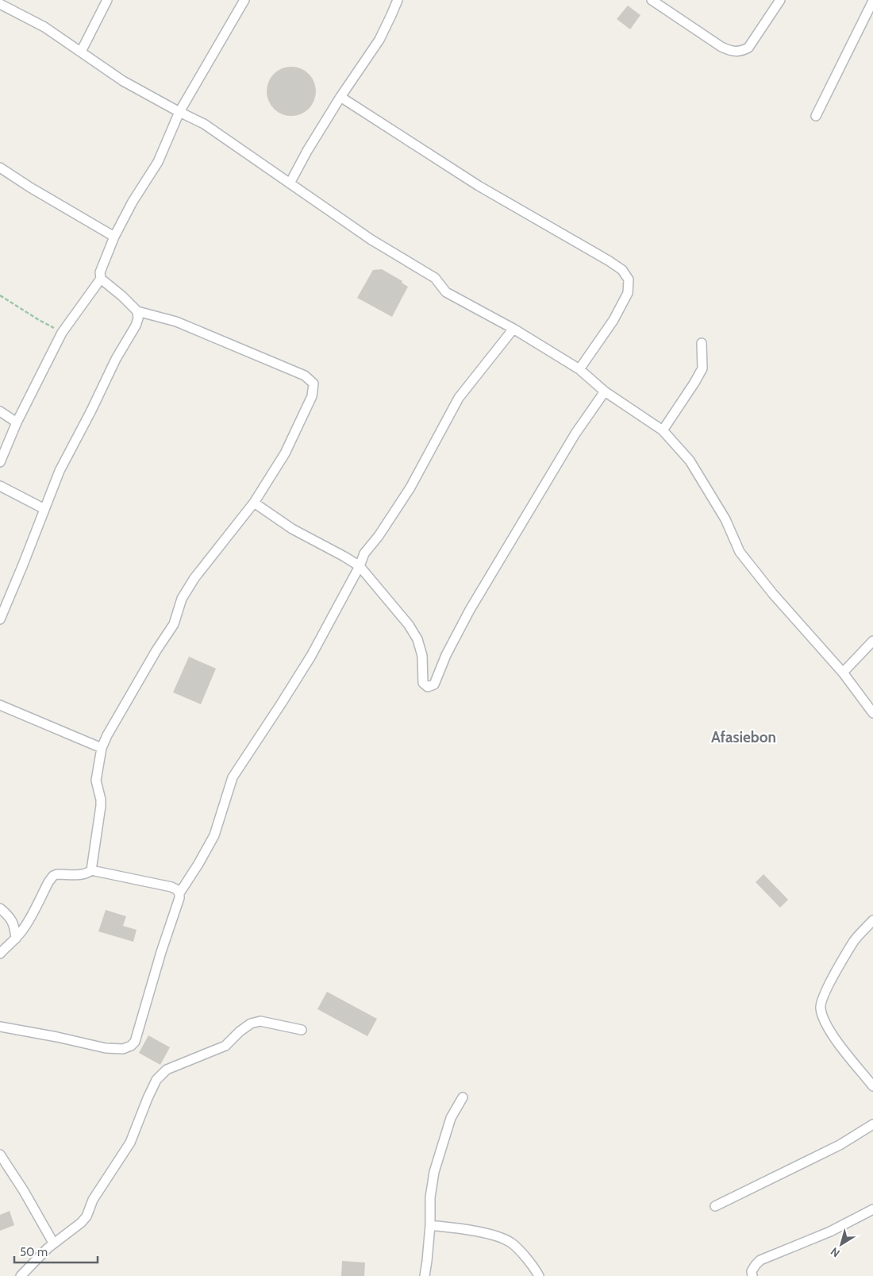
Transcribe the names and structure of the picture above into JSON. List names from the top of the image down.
{
  "districts": ["Afasiebon"],
  "scale_bar": "50 m",
  "north": "bottom left"
}
